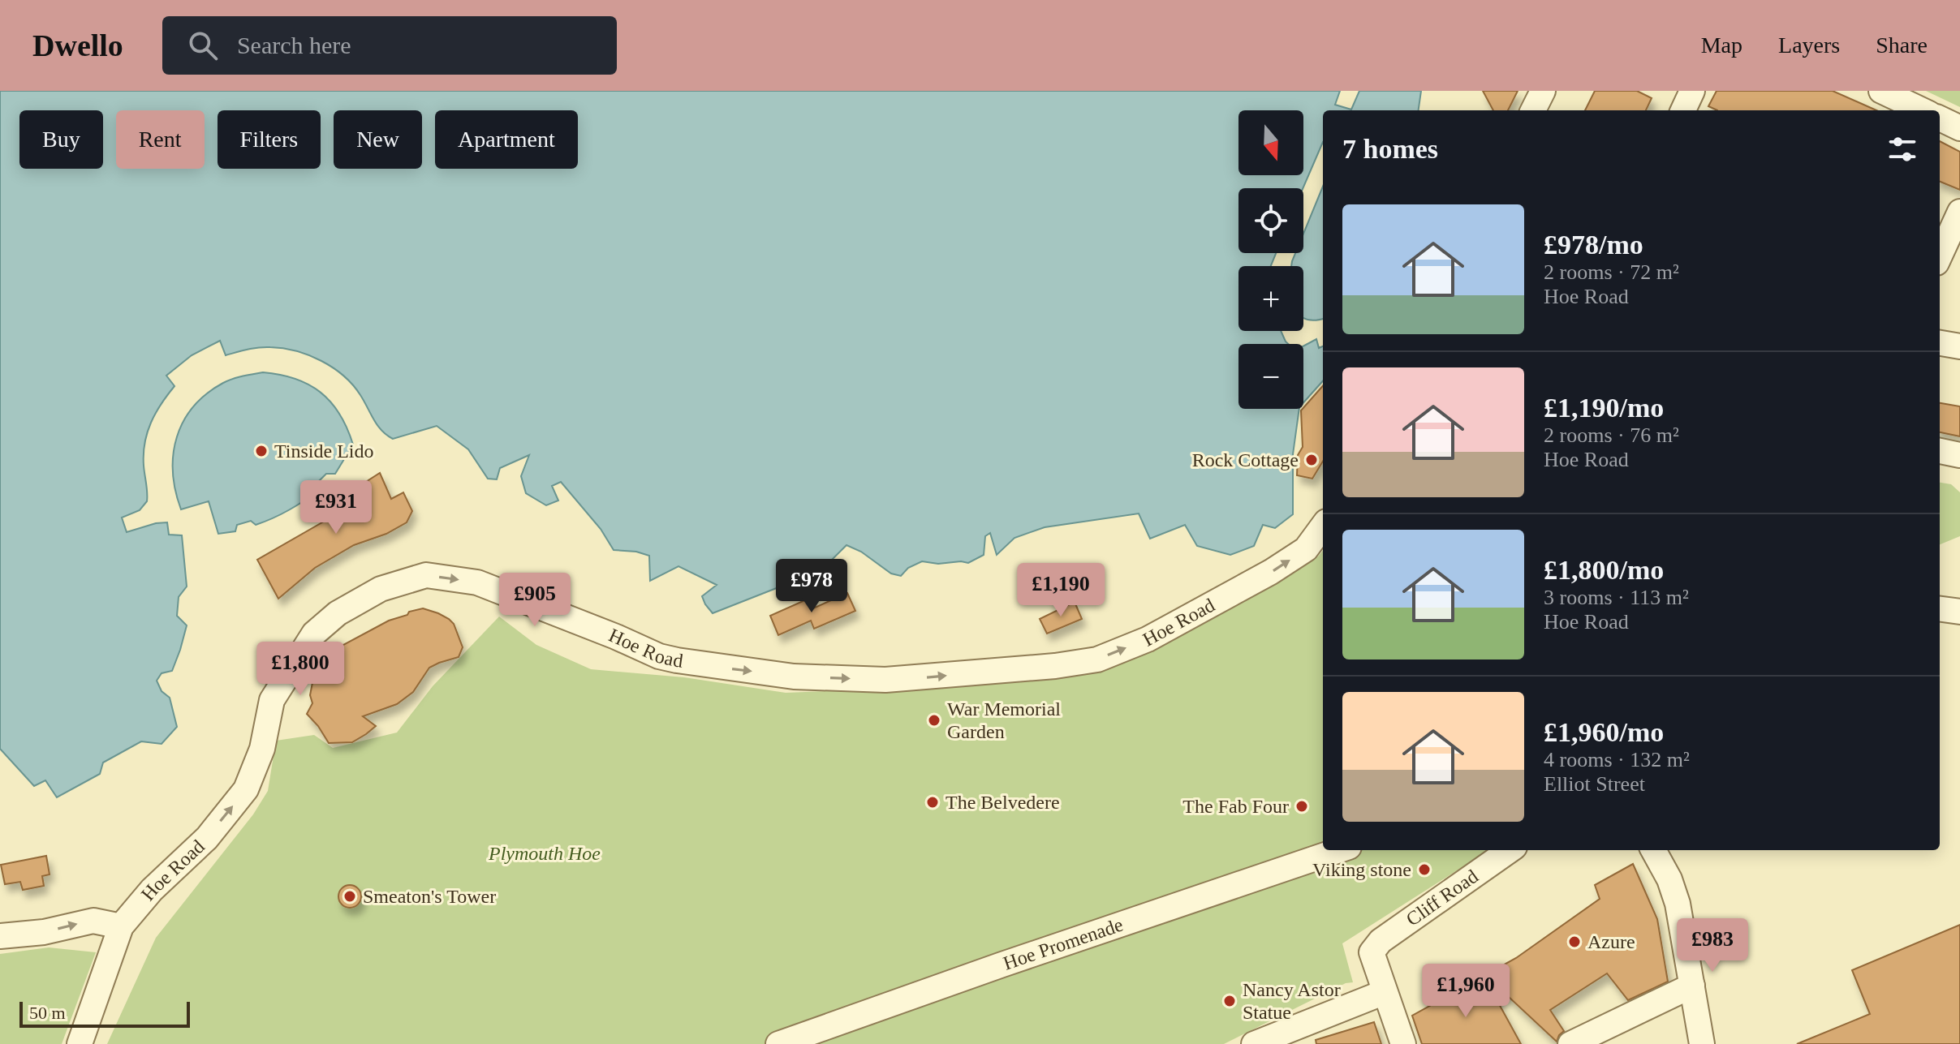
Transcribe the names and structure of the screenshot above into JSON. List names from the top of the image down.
{
  "streets": {
    "street": ["Hoe Road", "Cliff Road", "Hoe Promenade"]
  },
  "one_way": ["Hoe Road"],
  "parks": ["Plymouth Hoe"],
  "places": [
    "Tinside Lido",
    "Rock Cottage",
    "War Memorial Garden",
    "The Belvedere",
    "The Fab Four",
    "Viking stone",
    "Smeaton's Tower",
    "Azure",
    "Nancy Astor Statue"
  ],
  "scale_bar": "50 m",
  "north": "bottom",
  "page": {
    "header": "Dwello",
    "search": "Search here",
    "nav": ["Map", "Layers", "Share"],
    "map_buttons": ["+", "−"],
    "chip": [
      "Buy",
      "Rent",
      "Filters",
      "New",
      "Apartment"
    ],
    "heading": "7 homes",
    "list": [
      {
        "name": "£978/mo",
        "note": "2 rooms · 72 m² · Hoe Road"
      },
      {
        "name": "£1,190/mo",
        "note": "2 rooms · 76 m² · Hoe Road"
      },
      {
        "name": "£1,800/mo",
        "note": "3 rooms · 113 m² · Hoe Road"
      },
      {
        "name": "£1,960/mo",
        "note": "4 rooms · 132 m² · Elliot Street"
      }
    ],
    "price": [
      "£931",
      "£978",
      "£1,190",
      "£905",
      "£1,800",
      "£983",
      "£1,960"
    ],
    "scale": "50 m"
  }
}
